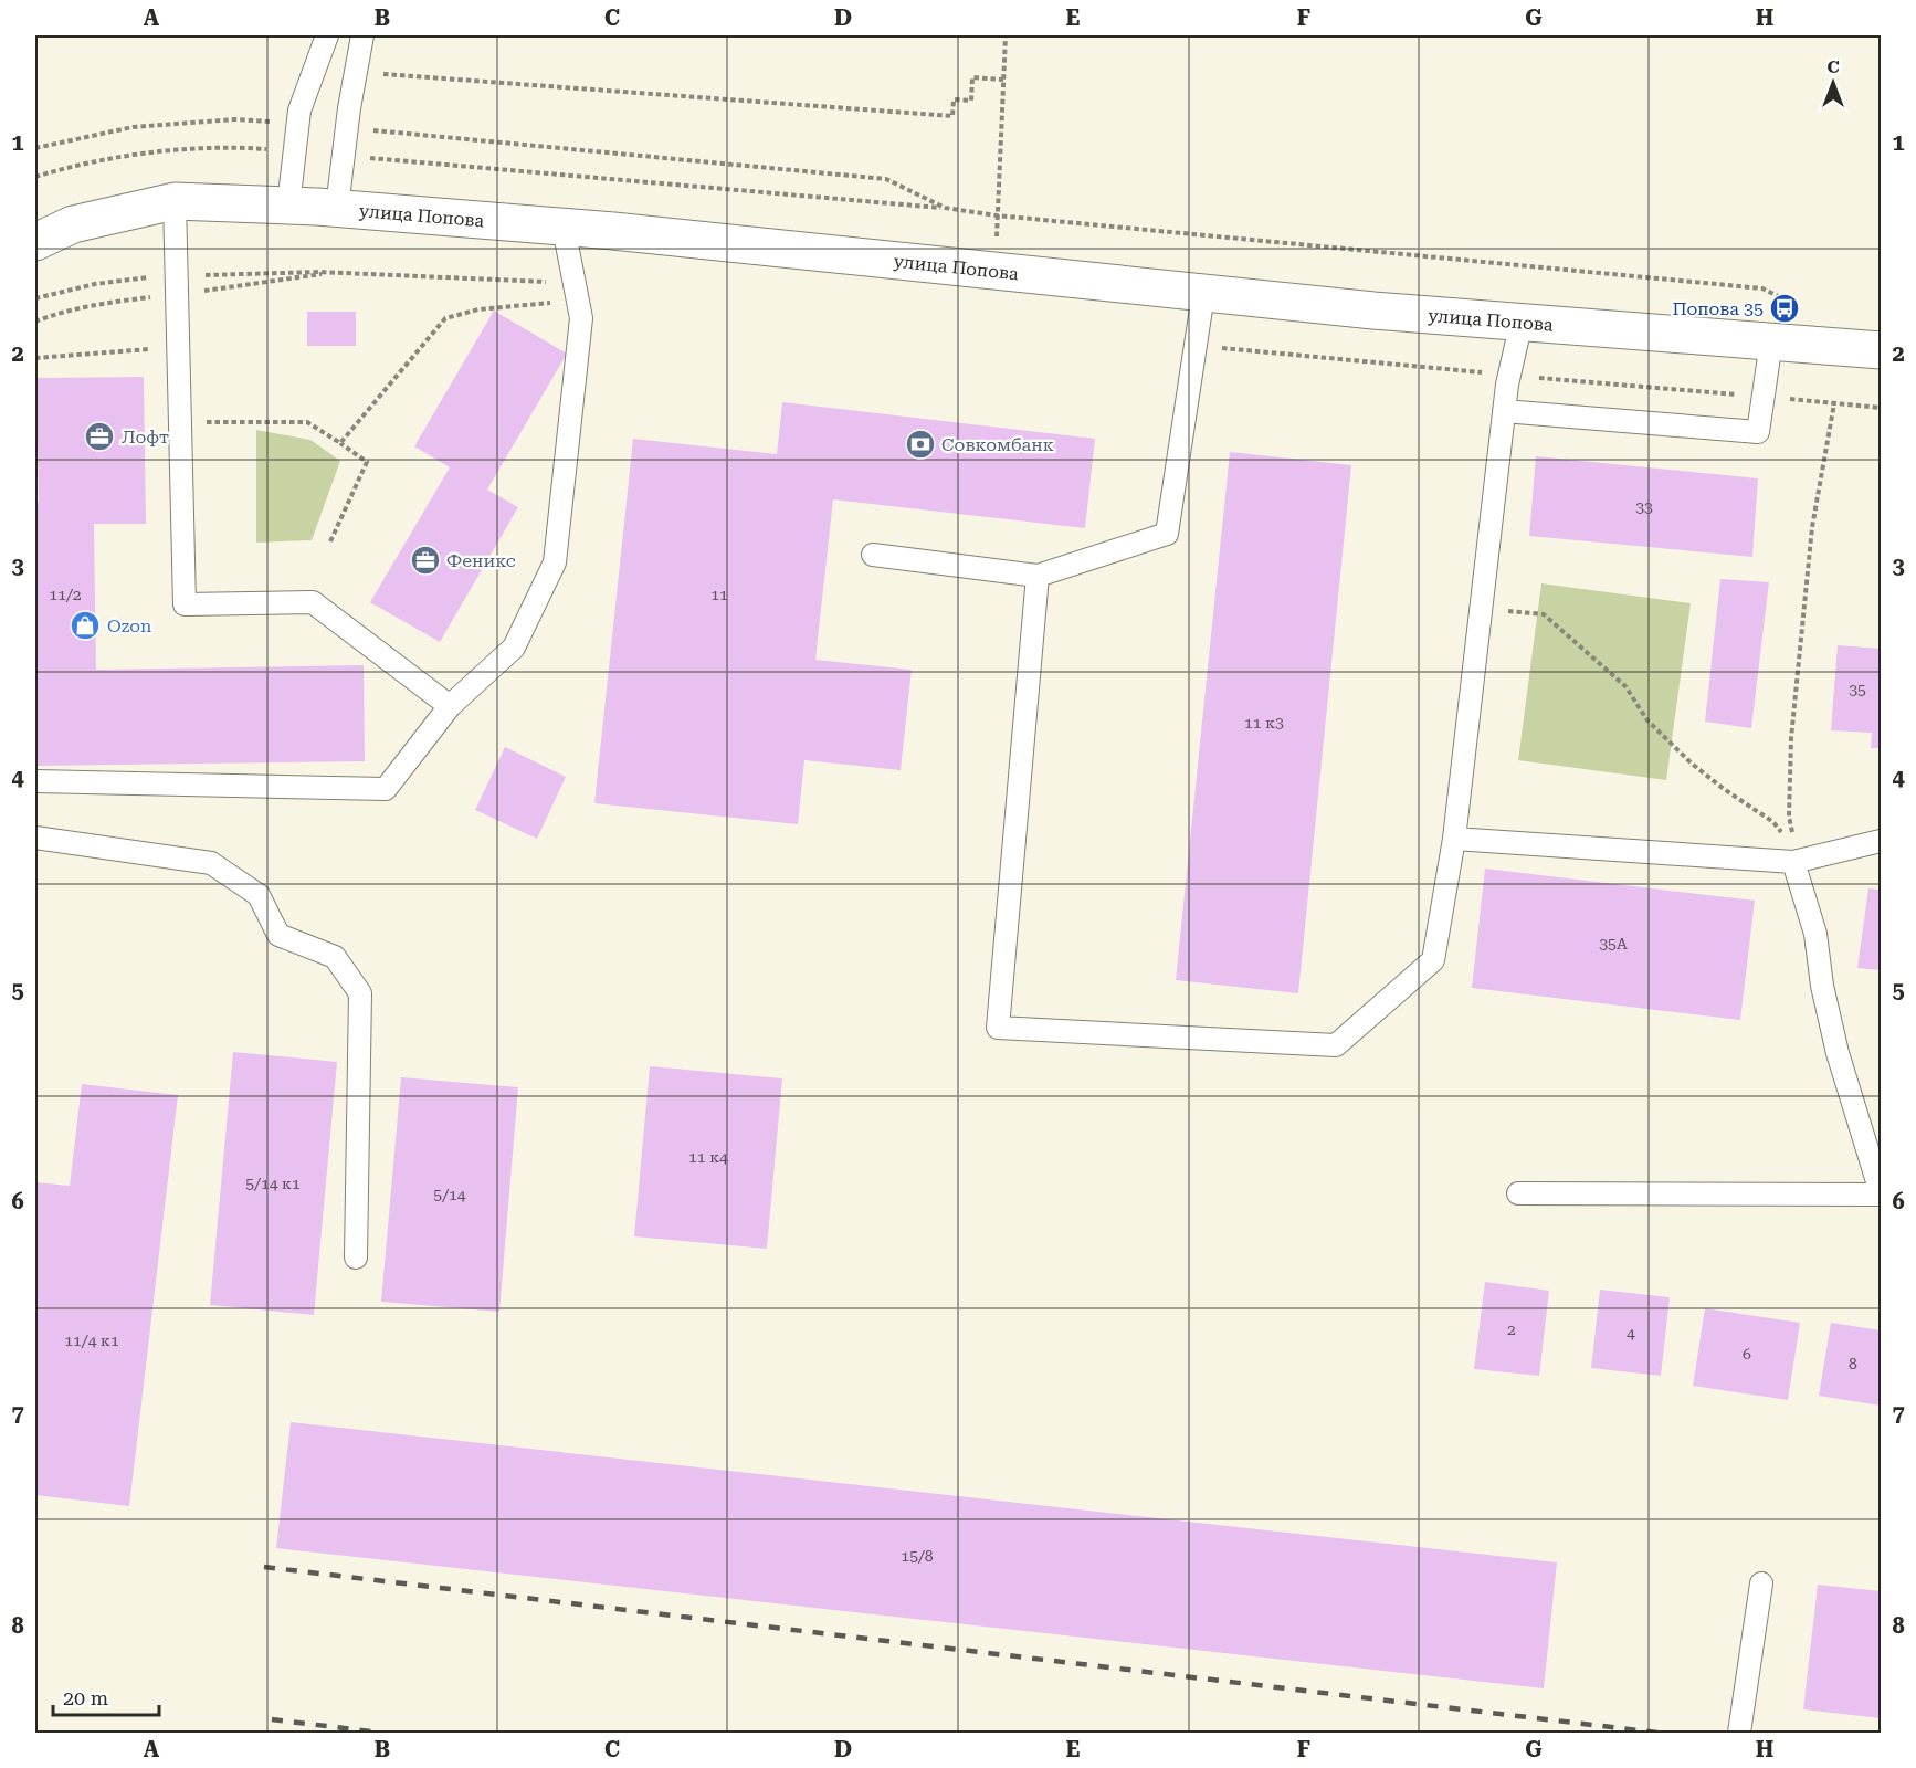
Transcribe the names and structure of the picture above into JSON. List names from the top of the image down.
{
  "streets": {
    "street": ["улица Попова"]
  },
  "places": {
    "bus stop": ["Попова 35"],
    "office": ["Лофт", "Феникс"],
    "bank": ["Совкомбанк"],
    "shop": ["Ozon"]
  },
  "house_numbers": [
    "33",
    "11/2",
    "11",
    "35",
    "11 к3",
    "35А",
    "11 к4",
    "5/14 к1",
    "5/14",
    "2",
    "4",
    "11/4 к1",
    "6",
    "8",
    "15/8"
  ],
  "scale_bar": "20 m",
  "north": "top",
  "grid": {
    "columns": [
      "A",
      "B",
      "C",
      "D",
      "E",
      "F",
      "G",
      "H"
    ],
    "rows": [
      "1",
      "2",
      "3",
      "4",
      "5",
      "6",
      "7",
      "8"
    ]
  }
}
